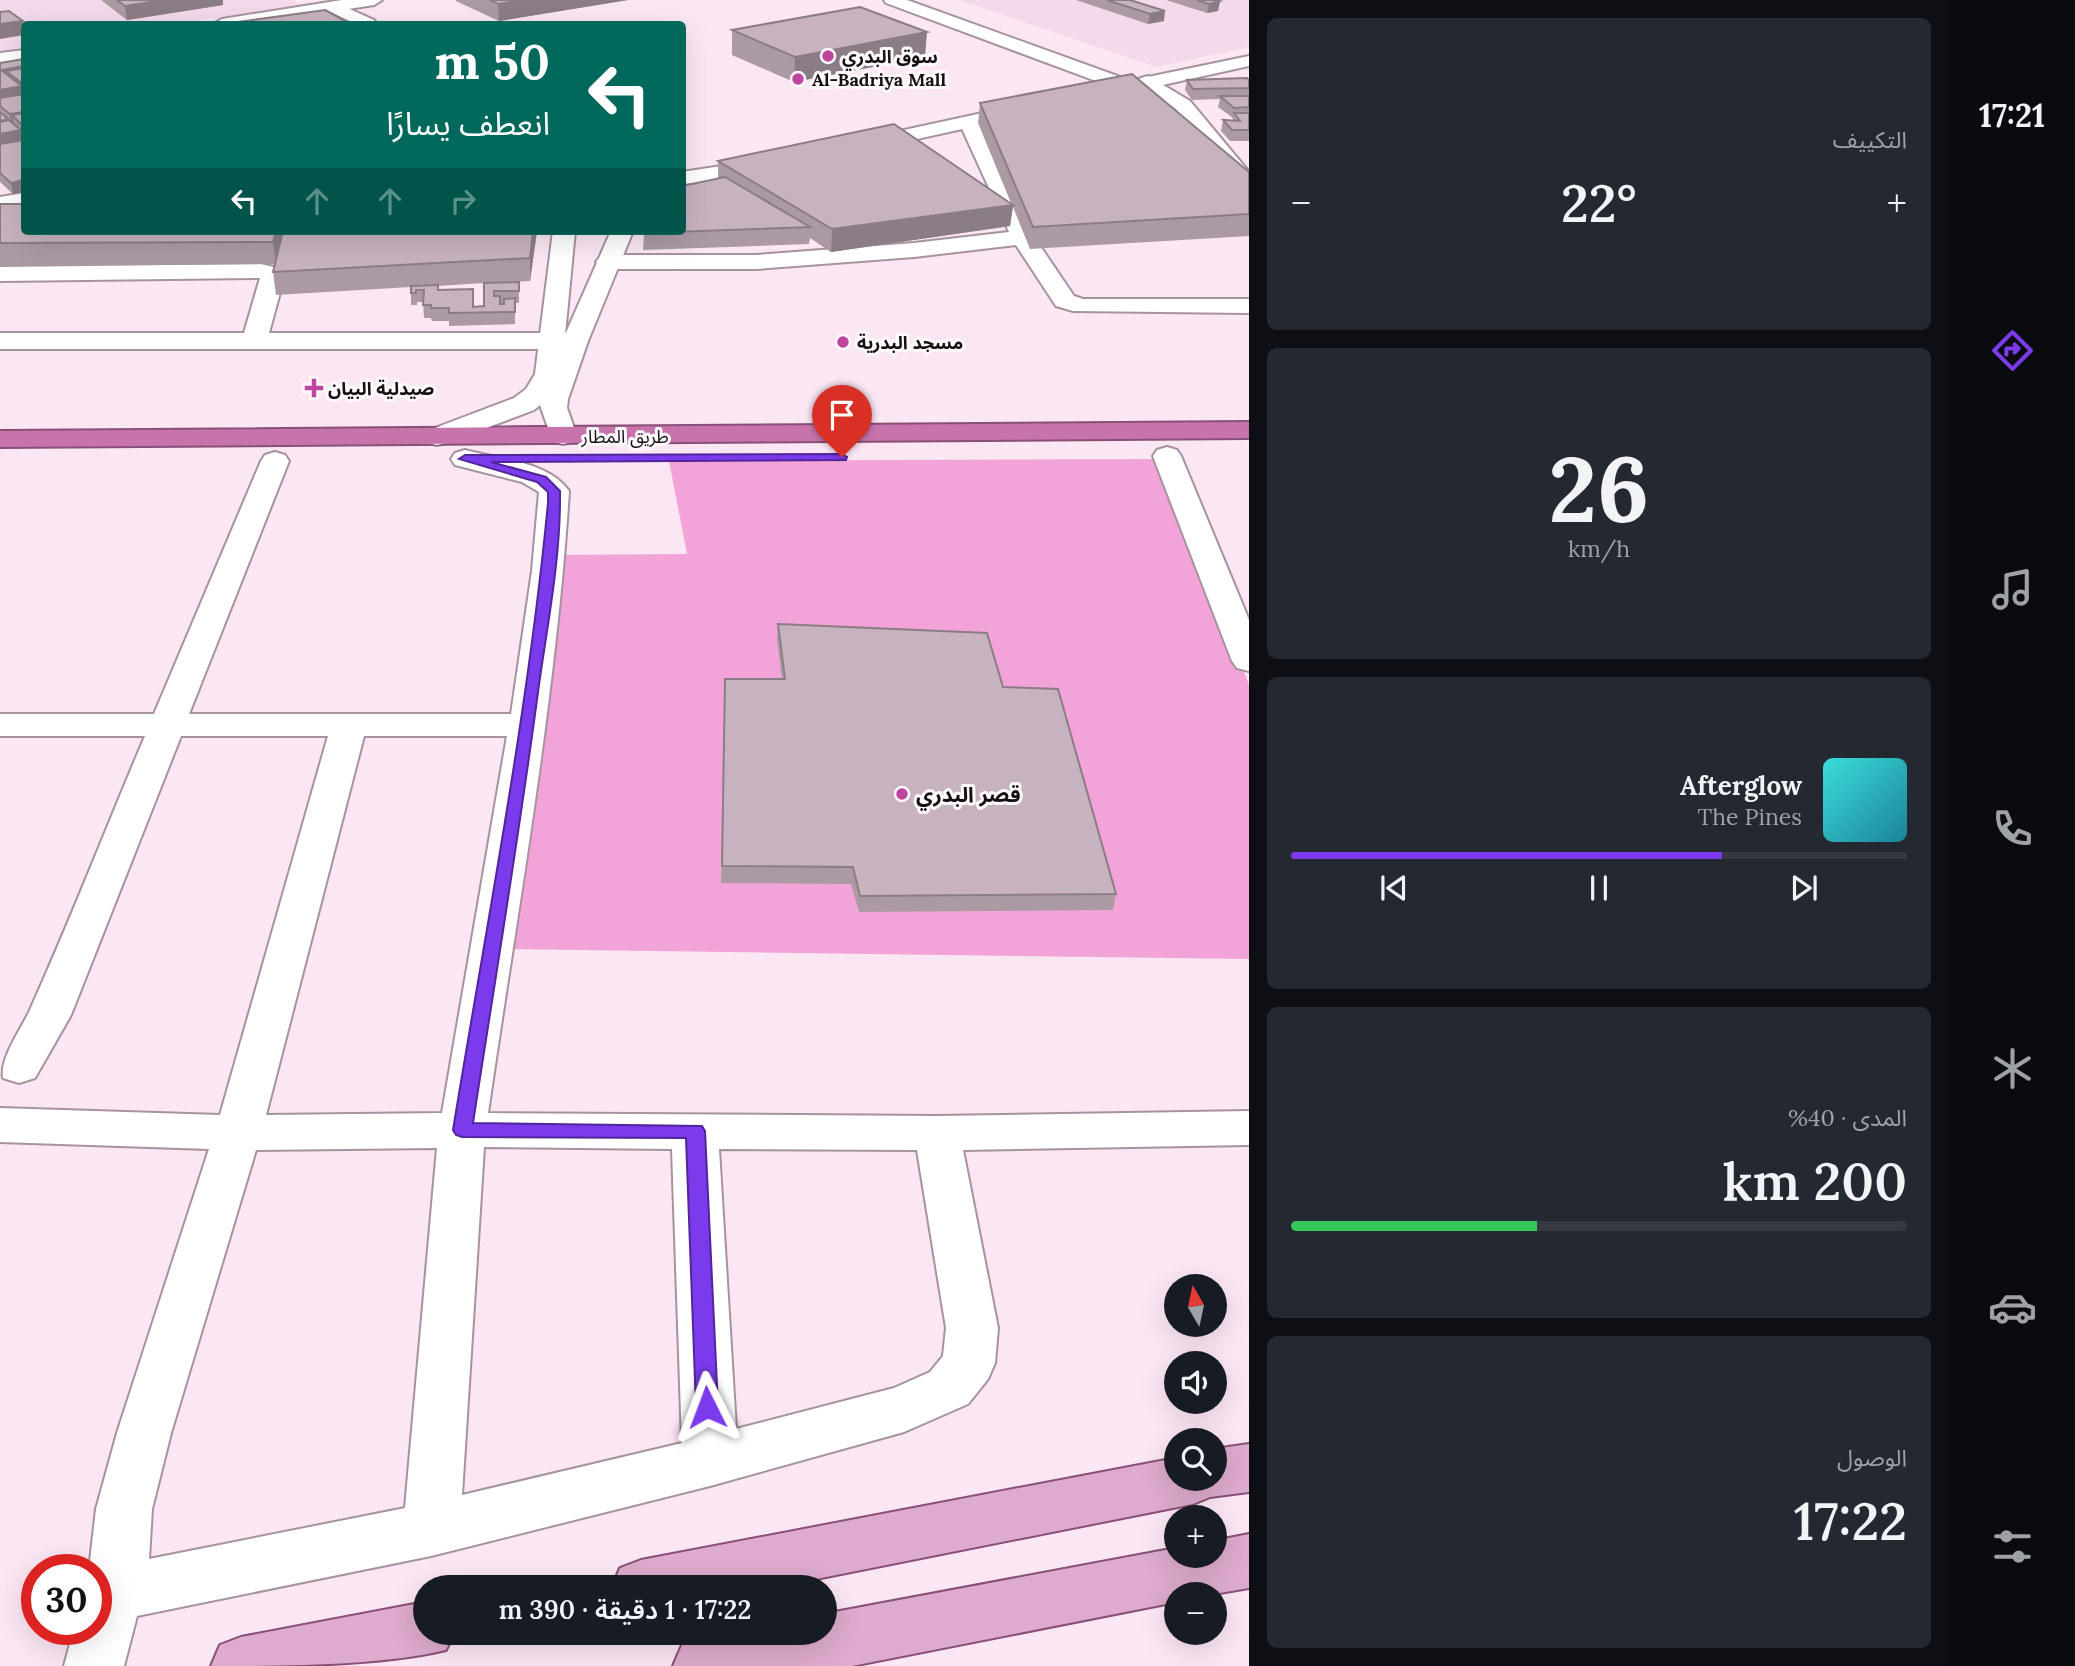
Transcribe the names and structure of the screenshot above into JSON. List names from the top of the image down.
{
  "streets": {
    "highway": ["طريق المطار"]
  },
  "places": {
    "other": [
      "سوق البدري",
      "Al-Badriya Mall",
      "مسجد البدرية",
      "قصر البدري"
    ],
    "health": ["صيدلية البيان"]
  },
  "north": "top",
  "page": {
    "tabs": "17:21",
    "tile": [
      "التكييف",
      ["26", "km/h"],
      ["المدى · 40%", "200 km"],
      ["الوصول", "17:22"]
    ],
    "turn": ["50 m", "انعطف يسارًا"],
    "heat": ["−", "22°", "+"],
    "song": ["Afterglow", "The Pines"],
    "map_buttons": ["+", "−"],
    "limit": "30",
    "trip": "17:22 · 1 دقيقة · 390 m"
  }
}
